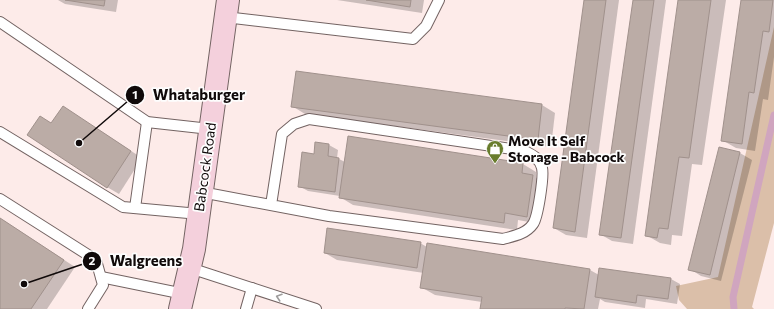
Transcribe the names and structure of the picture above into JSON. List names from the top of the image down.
{
  "streets": {
    "main road": ["Babcock Road"]
  },
  "places": {
    "other": ["Whataburger", "Walgreens"],
    "shop": ["Move It Self Storage - Babcock"]
  }
}
